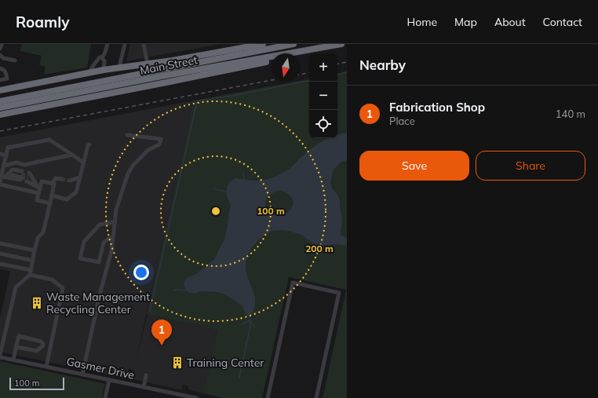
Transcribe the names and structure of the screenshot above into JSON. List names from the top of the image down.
{
  "streets": {
    "highway": ["Main Street"],
    "street": ["Gasmer Drive"]
  },
  "places": {
    "building": ["Waste Management Recycling Center", "Training Center"]
  },
  "scale_bar": "100 m",
  "north": "bottom",
  "page": {
    "header": "Roamly",
    "nav": [
      "Home",
      "Map",
      "About",
      "Contact"
    ],
    "heading": "Nearby",
    "map_buttons": ["+", "−"],
    "list": [
      {
        "mark": "1",
        "name": "Fabrication Shop",
        "note": "Place",
        "value": "140 m"
      }
    ],
    "buttons": ["Save", "Share"],
    "pins": "1",
    "scale": "100 m"
  },
  "rings": ["100 m", "200 m"]
}
